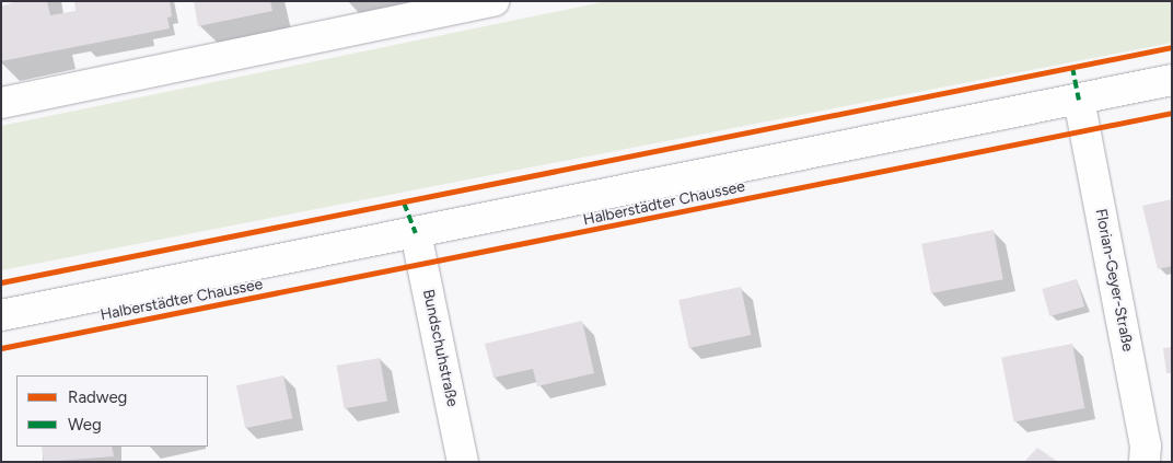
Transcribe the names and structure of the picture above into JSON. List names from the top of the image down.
{
  "streets": {
    "main road": ["Halberstädter Chaussee", "Florian-Geyer-Straße", "Bundschuhstraße"]
  },
  "crossings": [
    ["Halberstädter Chaussee", "Florian-Geyer-Straße"],
    ["Halberstädter Chaussee", "Bundschuhstraße"]
  ],
  "legend": ["Radweg", "Weg"]
}
